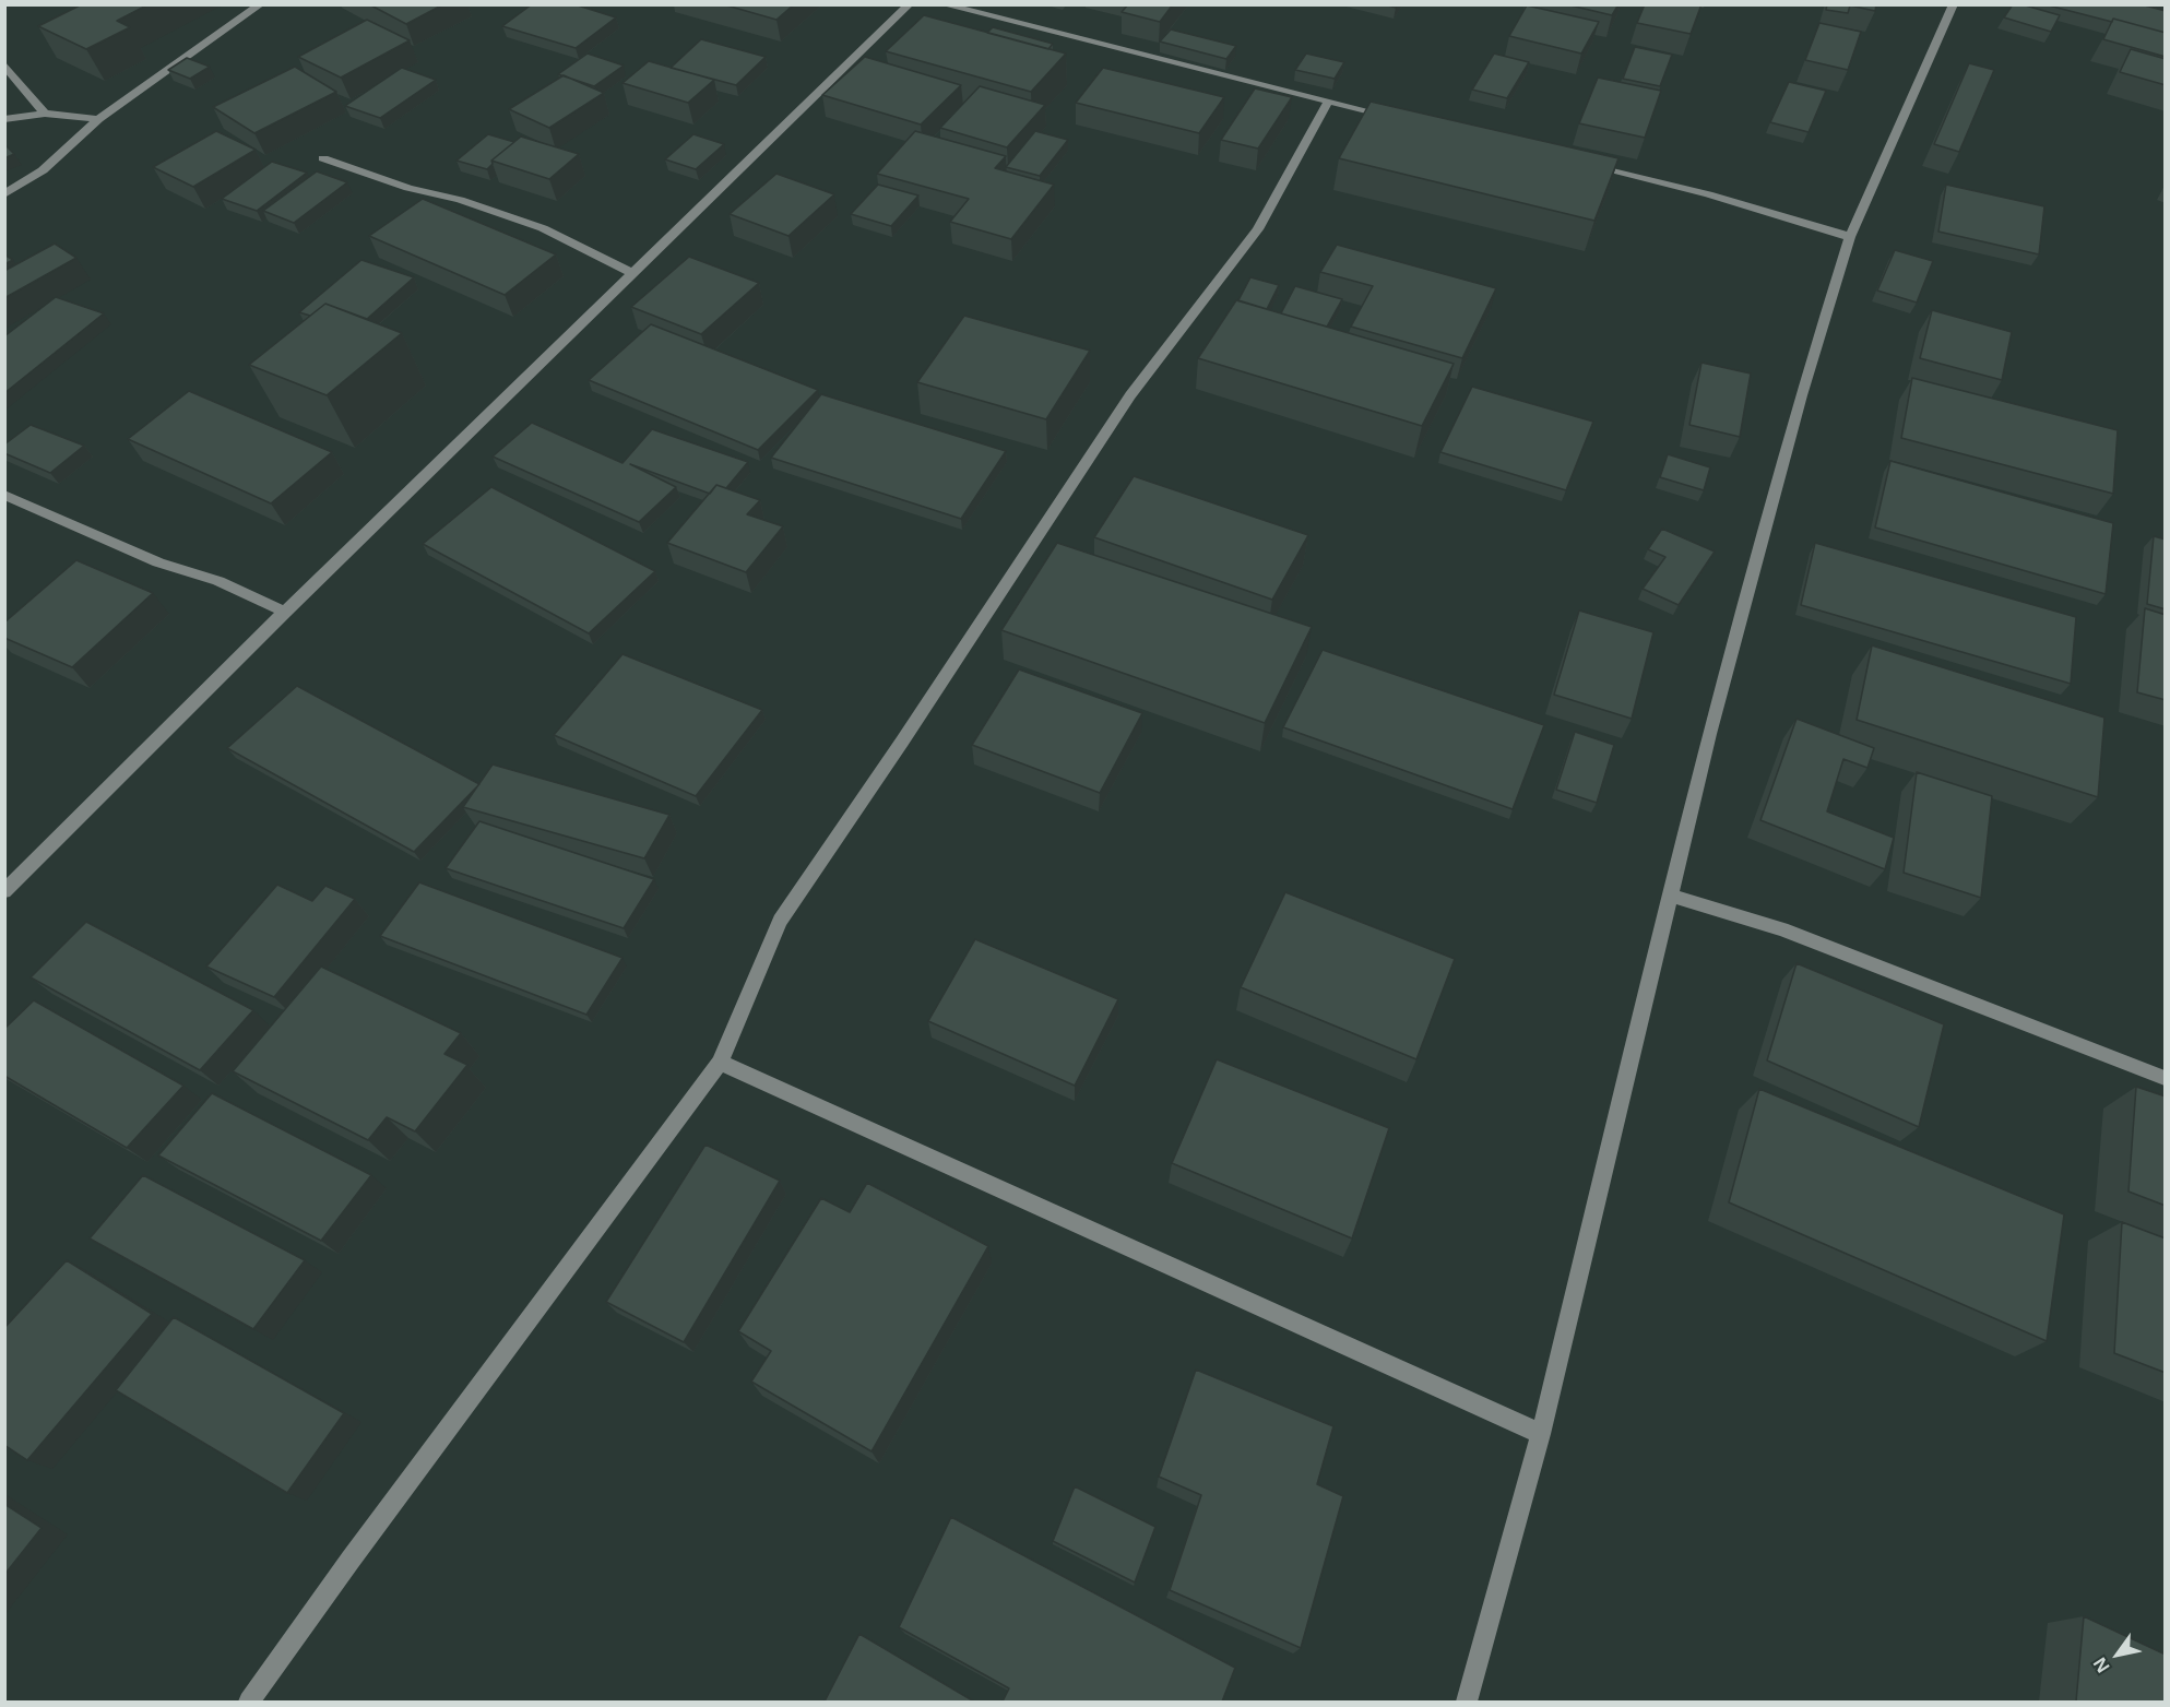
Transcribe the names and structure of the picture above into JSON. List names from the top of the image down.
{
  "north": "bottom left"
}
